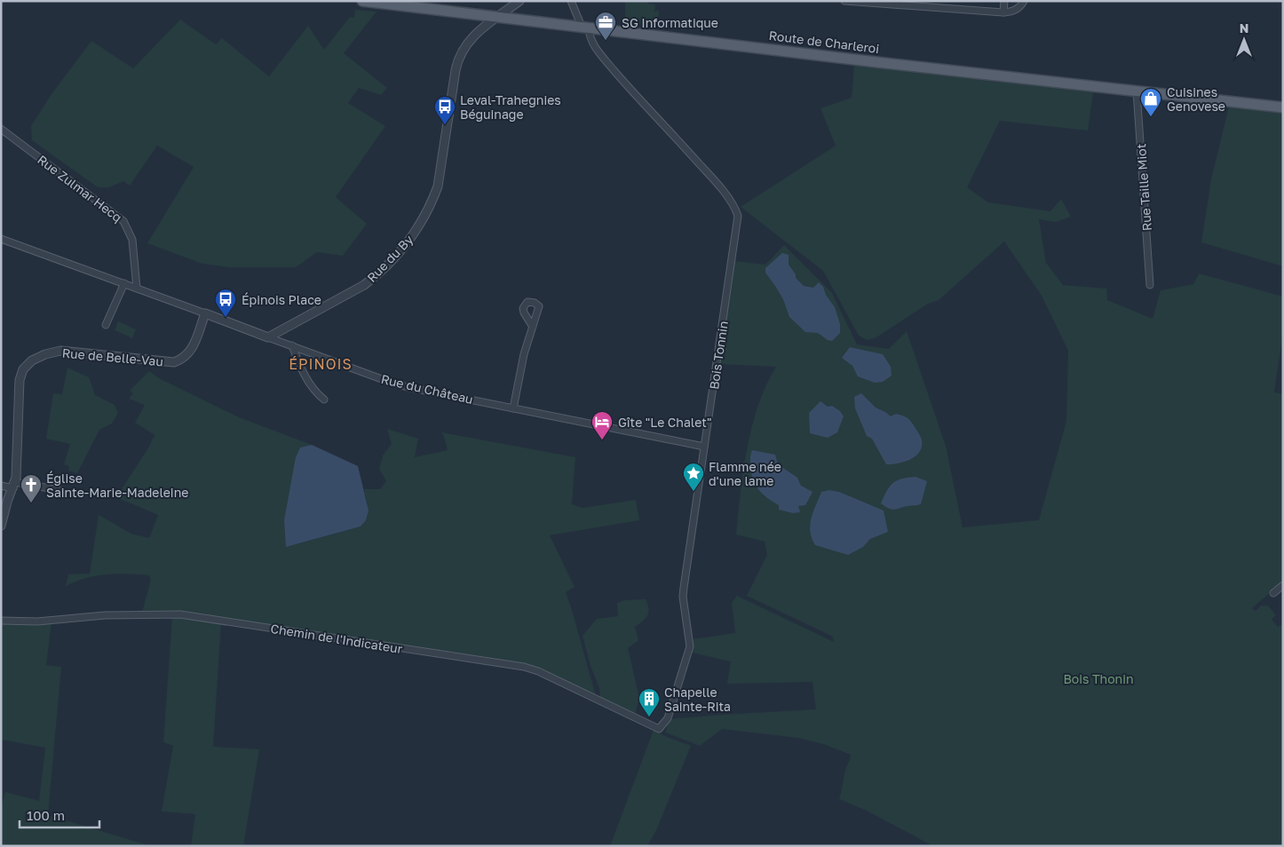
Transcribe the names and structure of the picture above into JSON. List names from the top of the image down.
{
  "streets": {
    "main road": ["Route de Charleroi"],
    "street": [
      "Rue Taille Miot",
      "Rue Zulmar Hecq",
      "Rue du By",
      "Bois Tonnin",
      "Rue de Belle-Vau",
      "Rue du Château",
      "Chemin de l'Indicateur"
    ]
  },
  "crossings": [
    ["Route de Charleroi", "Rue Taille Miot"],
    ["Route de Charleroi", "Rue du By"],
    ["Route de Charleroi", "Bois Tonnin"],
    ["Rue du By", "Rue du Château"],
    ["Bois Tonnin", "Rue du Château"],
    ["Bois Tonnin", "Chemin de l'Indicateur"]
  ],
  "districts": ["ÉPINOIS"],
  "parks": ["Bois Thonin"],
  "places": {
    "office": ["SG Informatique"],
    "shop": ["Cuisines Genovese"],
    "bus stop": ["Leval-Trahegnies Béguinage", "Épinois Place"],
    "hotel": ["Gîte \"Le Chalet\""],
    "place": ["Flamme née d'une lame"],
    "church": ["Église Sainte-Marie-Madeleine"],
    "building": ["Chapelle Sainte-Rita"]
  },
  "scale_bar": "100 m",
  "north": "top"
}
